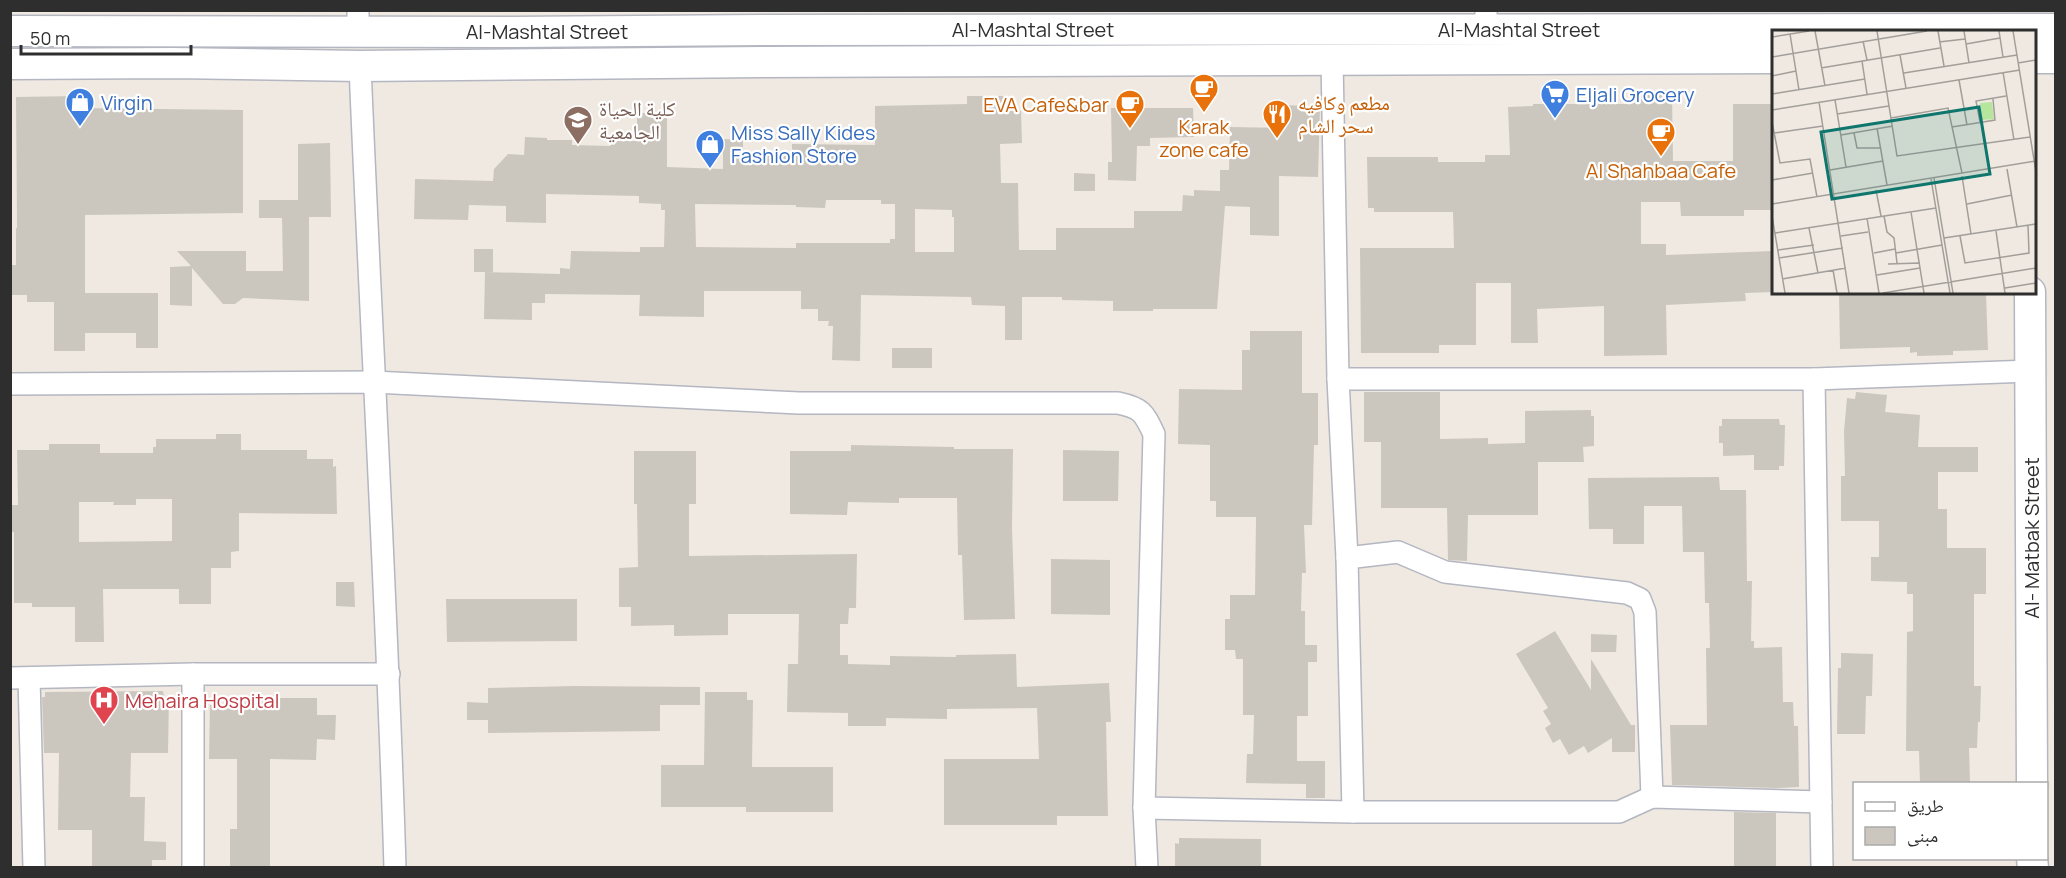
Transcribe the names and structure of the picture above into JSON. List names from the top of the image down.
{
  "streets": {
    "main road": ["Al-Mashtal Street", "Al- Matbak Street"]
  },
  "places": {
    "cafe": ["Karak zone cafe", "EVA Cafe&bar", "Al Shahbaa Cafe"],
    "supermarket": ["Eljali Grocery"],
    "shop": ["Virgin", "Miss Sally Kides Fashion Store"],
    "restaurant": ["مطعم وكافيه سحر الشام"],
    "school or university": ["كلية الحياة الجامعية"],
    "hospital": ["Mehaira Hospital"]
  },
  "legend": ["طريق", "مبنى"],
  "scale_bar": "50 m"
}
